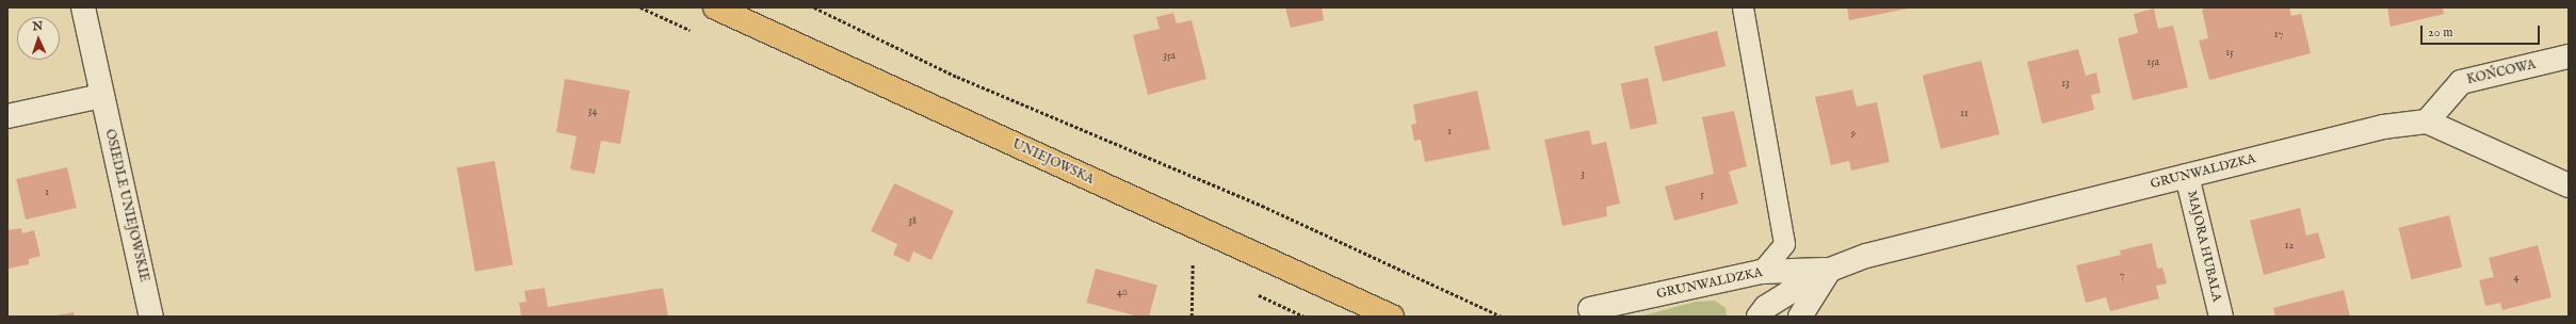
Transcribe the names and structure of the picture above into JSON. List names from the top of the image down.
{
  "streets": {
    "main road": ["UNIEJOWSKA"],
    "street": [
      "KOŃCOWA",
      "GRUNWALDZKA",
      "OSIEDLE UNIEJOWSKIE",
      "MAJORA HUBALA"
    ]
  },
  "crossings": [
    ["KOŃCOWA", "GRUNWALDZKA"],
    ["GRUNWALDZKA", "MAJORA HUBALA"]
  ],
  "house_numbers": [
    "17",
    "15",
    "35a",
    "15a",
    "13",
    "34",
    "11",
    "1",
    "9",
    "3",
    "1",
    "5",
    "38",
    "12",
    "7",
    "4",
    "40"
  ],
  "scale_bar": "20 m",
  "north": "top"
}
